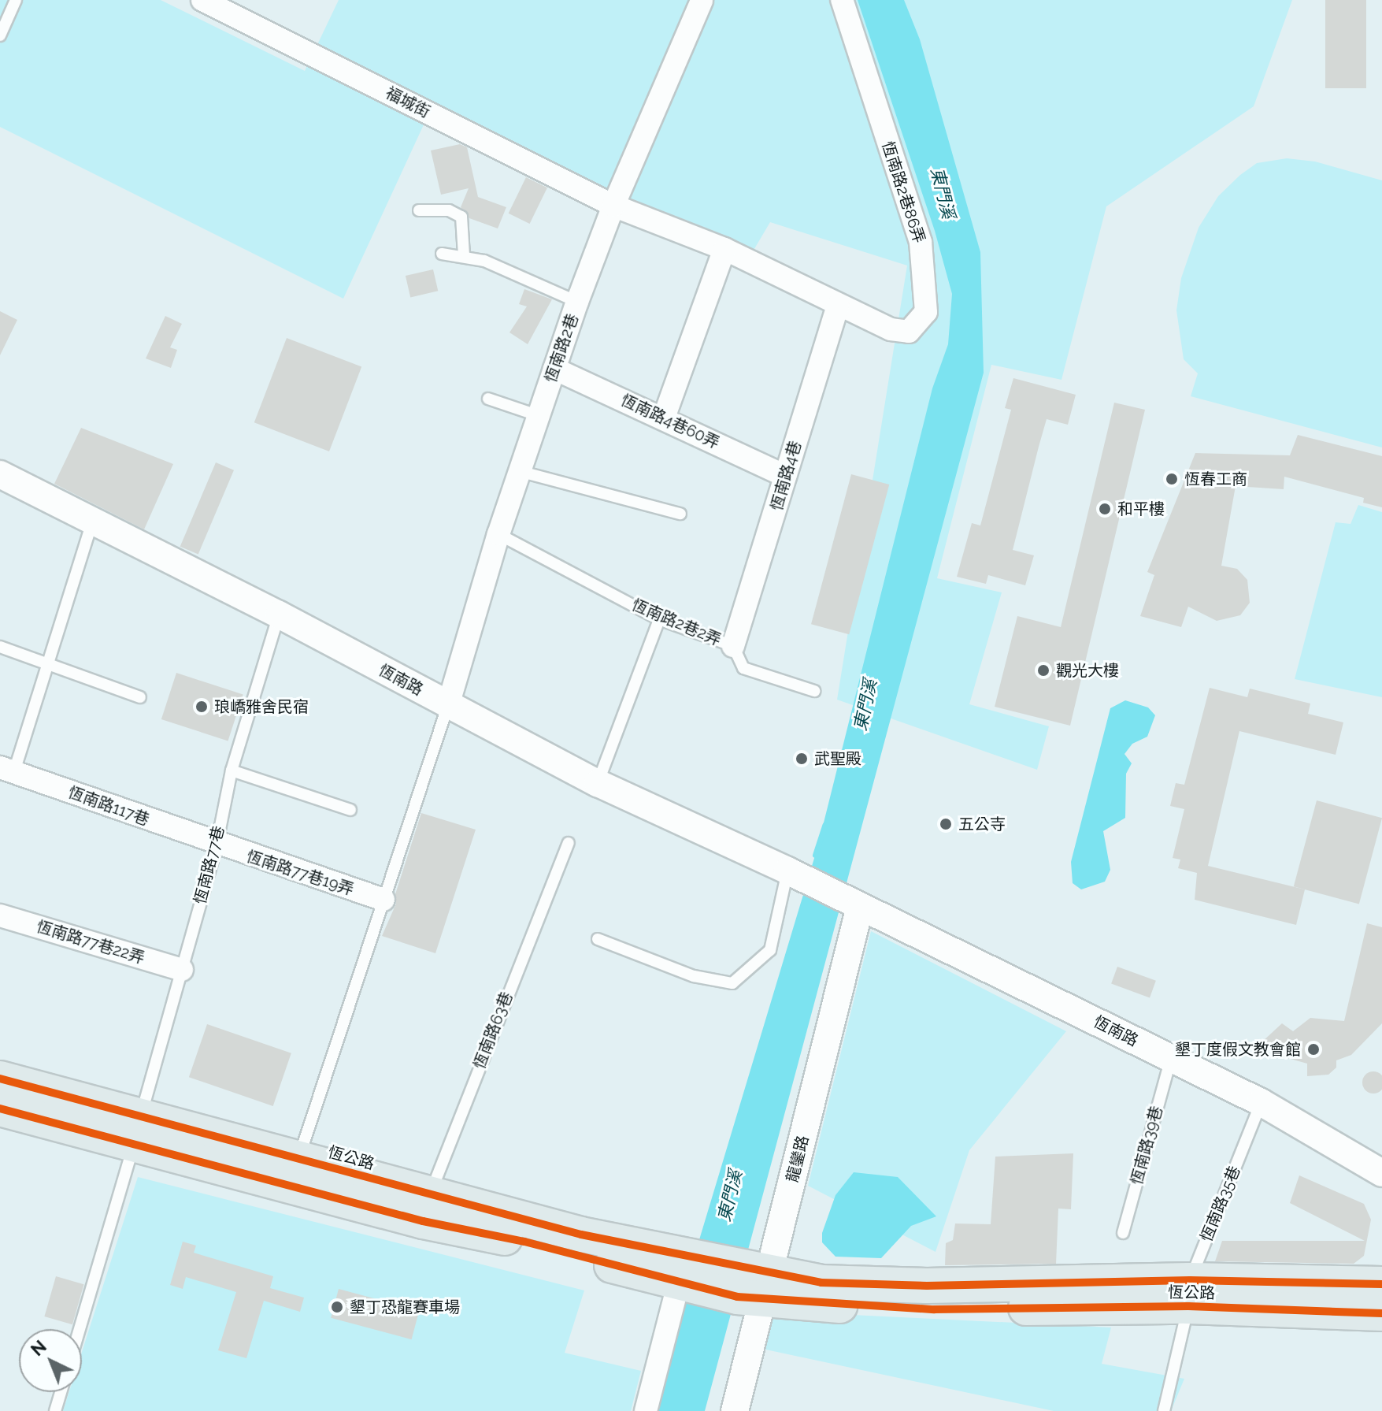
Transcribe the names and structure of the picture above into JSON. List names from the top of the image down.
{
  "streets": {
    "main road": ["恆公路"],
    "street": [
      "福城街",
      "恆南路2巷86弄",
      "恆南路2巷",
      "恆南路4巷60弄",
      "恆南路4巷",
      "恆南路",
      "恆南路117巷",
      "恆南路77巷19弄",
      "恆南路77巷22弄",
      "龍鑾路"
    ],
    "lane": [
      "恆南路2巷2弄",
      "恆南路77巷",
      "恆南路63巷",
      "恆南路39巷",
      "恆南路35巷"
    ]
  },
  "crossings": [
    ["福城街", "恆南路2巷86弄"],
    ["福城街", "恆南路2巷"],
    ["恆南路2巷86弄", "恆南路2巷"],
    ["恆南路2巷86弄", "恆南路4巷"],
    ["恆南路2巷", "恆南路4巷60弄"],
    ["恆南路2巷", "恆南路2巷2弄"],
    ["恆南路2巷", "恆南路"],
    ["恆南路4巷60弄", "恆南路4巷"],
    ["恆南路4巷", "恆南路2巷2弄"],
    ["恆南路", "恆南路77巷"],
    ["恆南路", "恆南路39巷"],
    ["恆南路", "龍鑾路"],
    ["恆南路", "恆南路35巷"],
    ["恆南路117巷", "恆南路77巷"],
    ["恆南路117巷", "恆南路77巷19弄"],
    ["恆南路77巷", "恆南路77巷19弄"],
    ["恆南路77巷", "恆南路77巷22弄"],
    ["恆南路77巷", "恆公路"],
    ["恆南路63巷", "恆公路"],
    ["恆公路", "龍鑾路"],
    ["恆公路", "恆南路35巷"]
  ],
  "water": ["東門溪"],
  "places": [
    "恆春工商",
    "和平樓",
    "觀光大樓",
    "琅嶠雅舍民宿",
    "武聖殿",
    "五公寺",
    "墾丁度假文教會館",
    "墾丁恐龍賽車場"
  ],
  "north": "top left"
}
